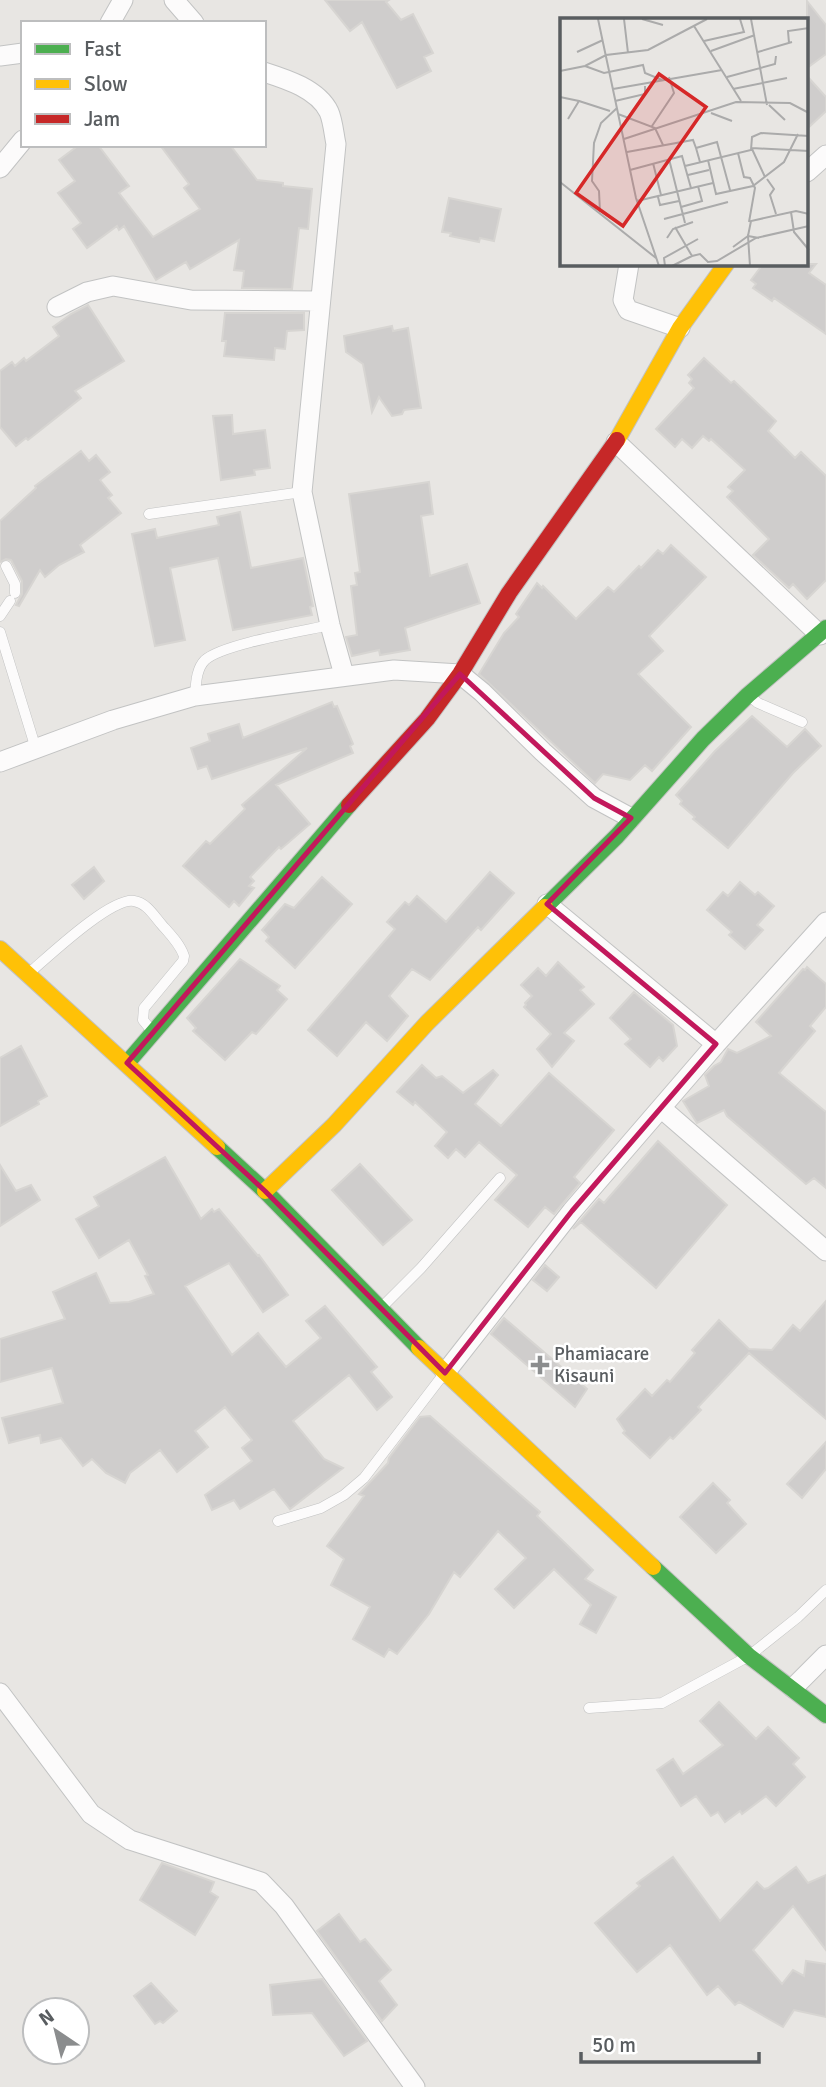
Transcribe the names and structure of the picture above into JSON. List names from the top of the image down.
{
  "places": {
    "health": ["Phamiacare Kisauni"]
  },
  "legend": ["Fast", "Slow", "Jam"],
  "scale_bar": "50 m",
  "north": "top left"
}
